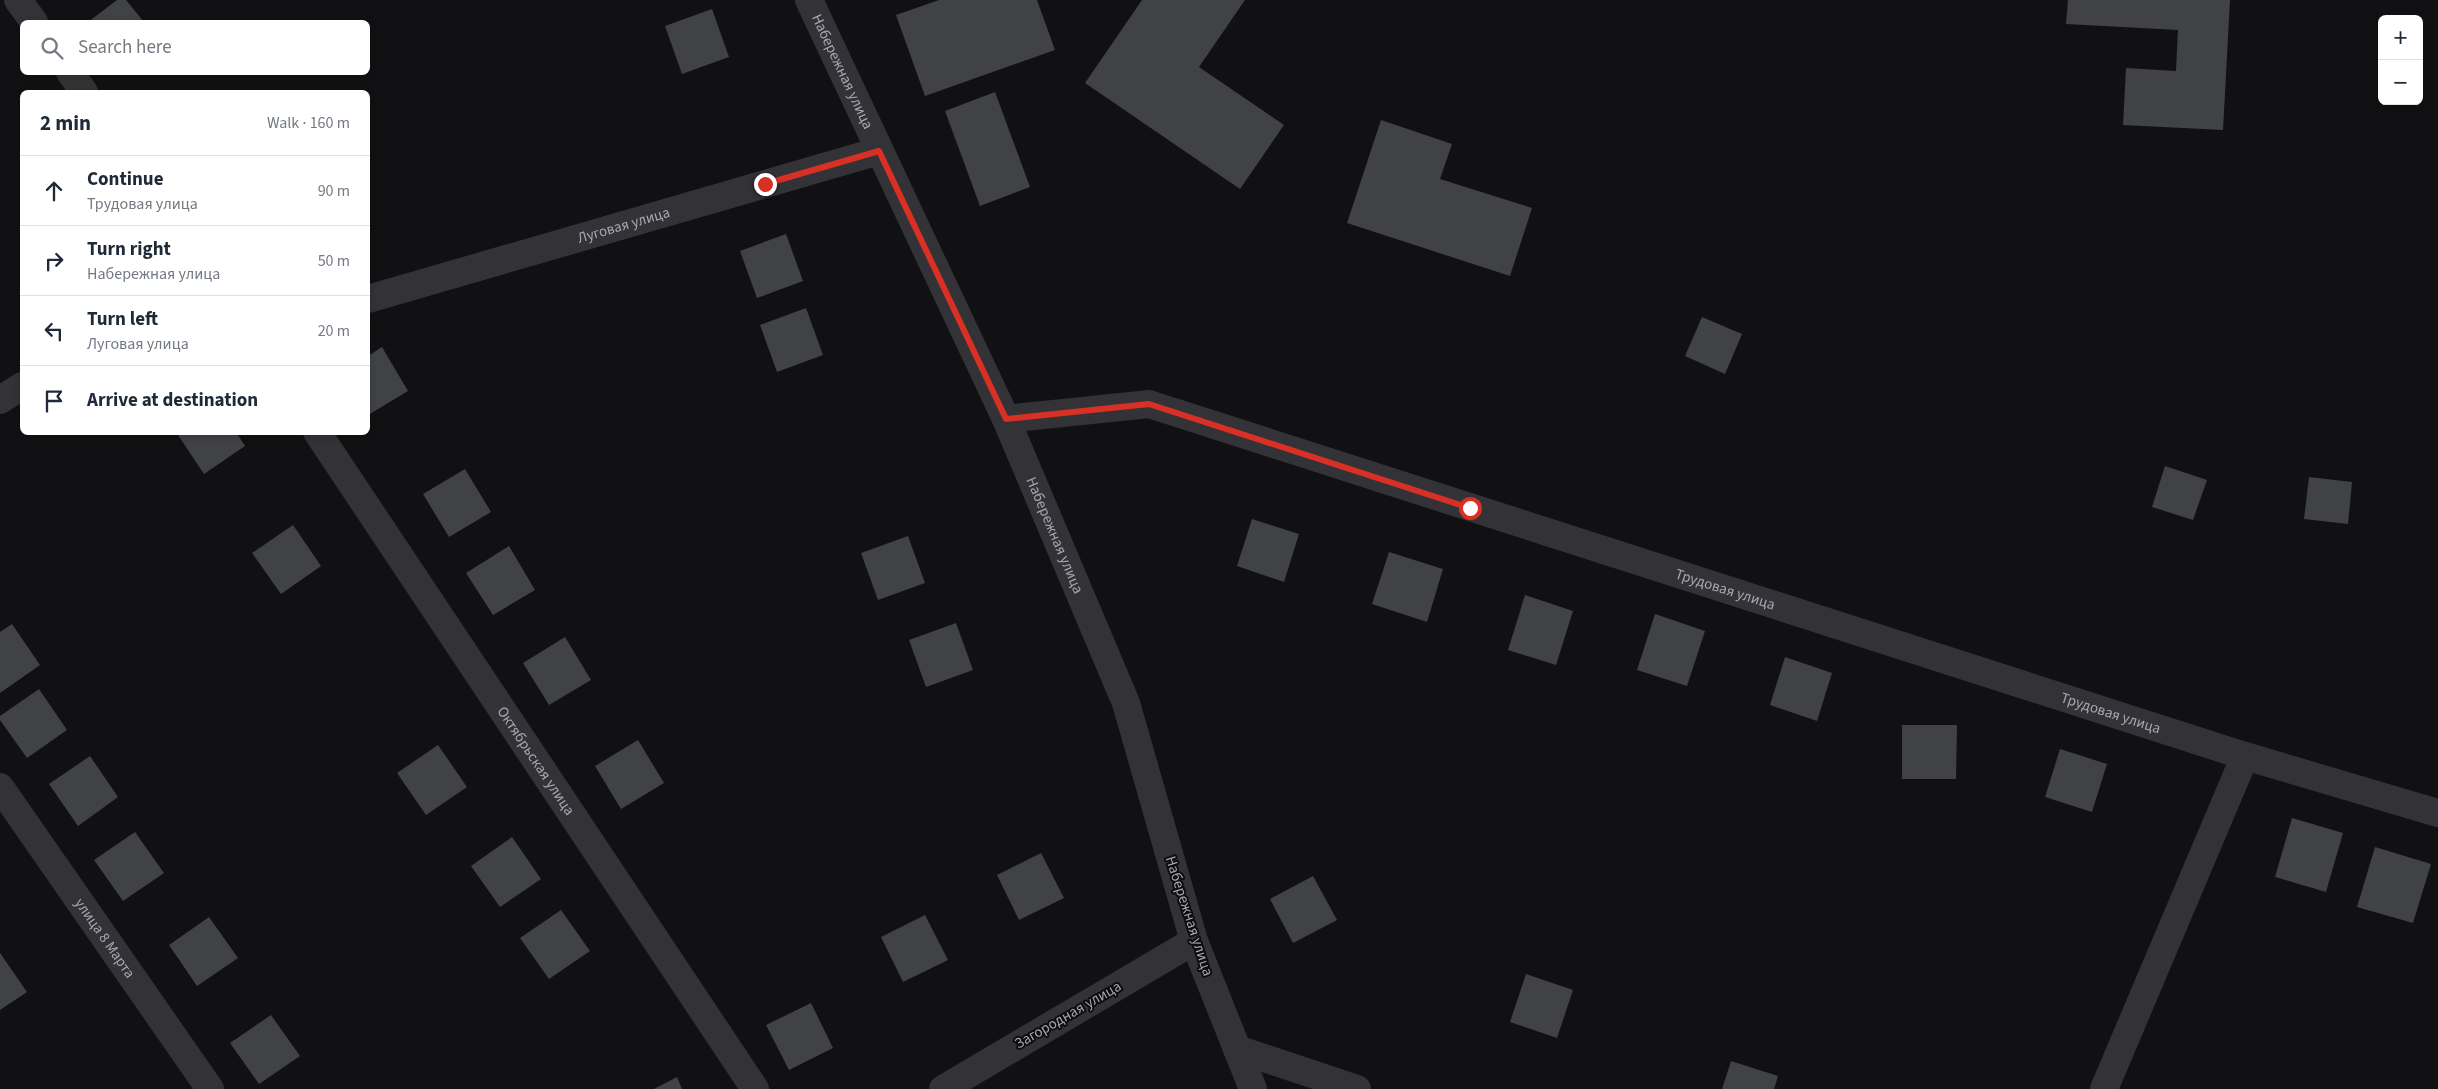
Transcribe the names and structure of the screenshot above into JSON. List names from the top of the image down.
{
  "streets": {
    "street": [
      "Набережная улица",
      "Луговая улица",
      "Трудовая улица",
      "Октябрьская улица",
      "улица 8 Марта",
      "Загородная улица"
    ]
  },
  "crossings": [
    ["Набережная улица", "Луговая улица"],
    ["Набережная улица", "Трудовая улица"],
    ["Набережная улица", "Загородная улица"]
  ],
  "page": {
    "map_buttons": ["+", "−"],
    "search": "Search here",
    "heading": ["2 min", "Walk · 160 m"],
    "list": [
      ["Continue", "Трудовая улица", "90 m"],
      ["Turn right", "Набережная улица", "50 m"],
      ["Turn left", "Луговая улица", "20 m"],
      "Arrive at destination"
    ]
  }
}
